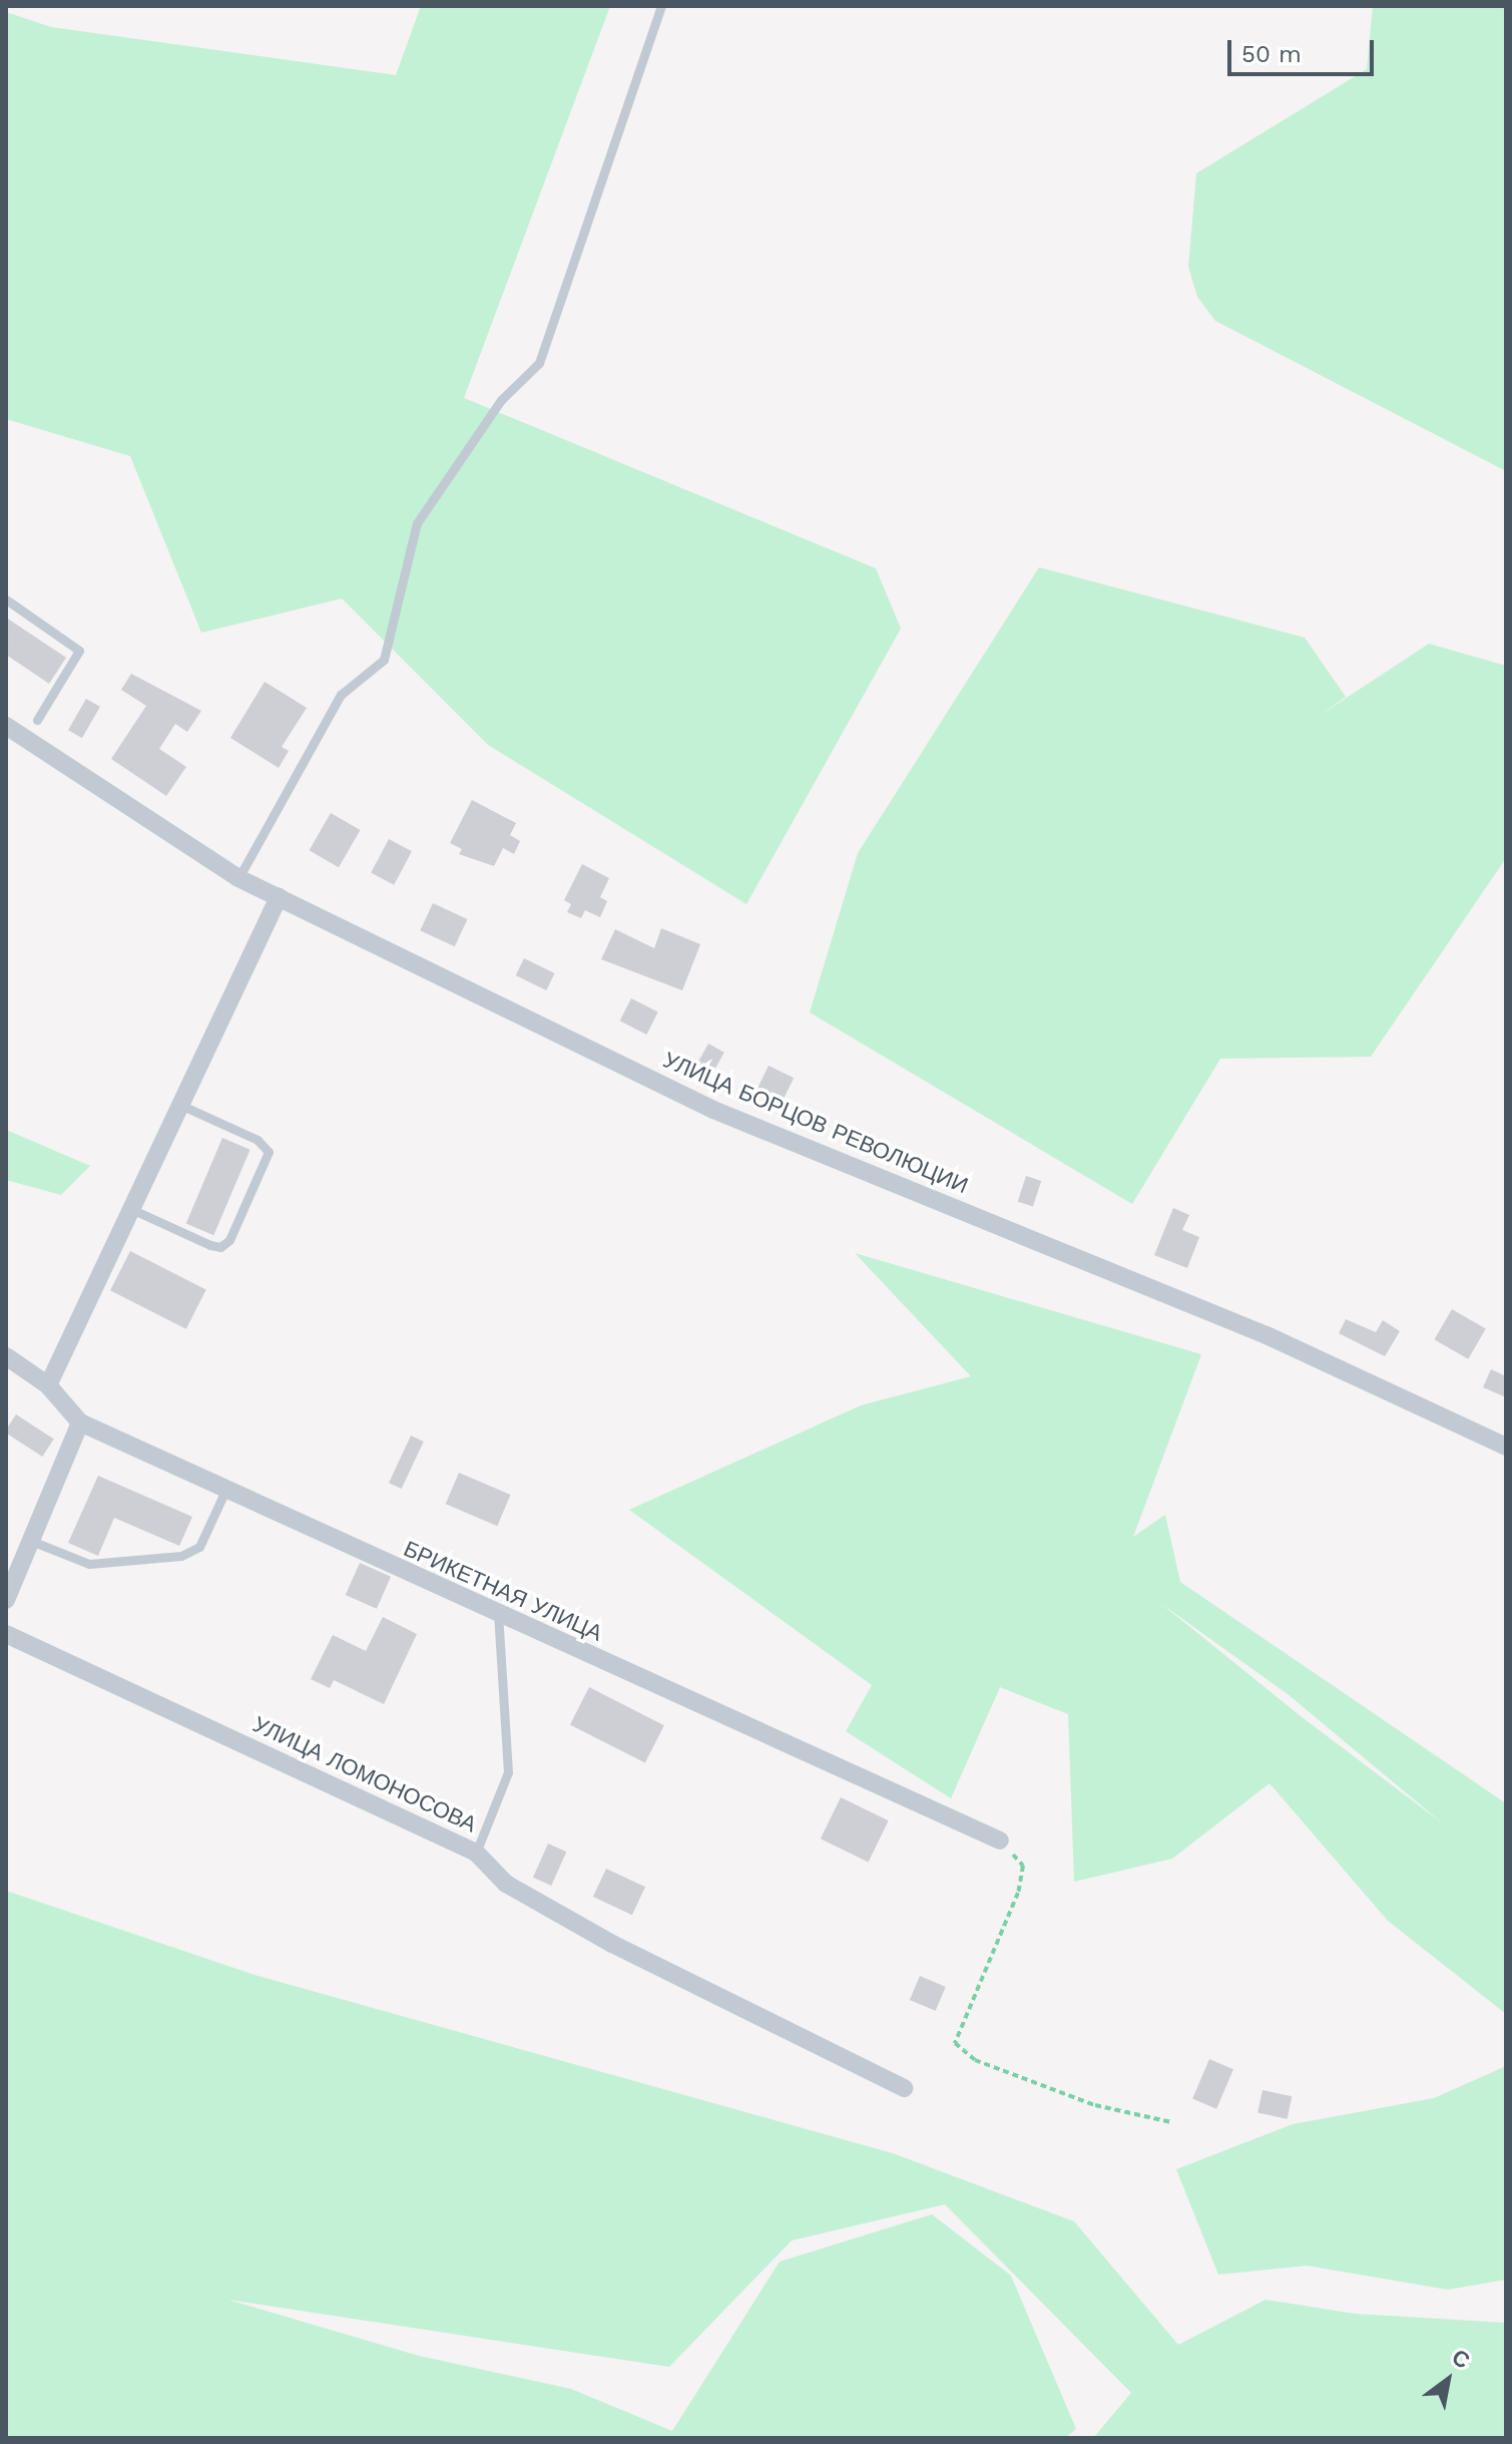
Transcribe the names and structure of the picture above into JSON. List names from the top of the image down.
{
  "streets": {
    "street": ["УЛИЦА БОРЦОВ РЕВОЛЮЦИИ", "БРИКЕТНАЯ УЛИЦА", "УЛИЦА ЛОМОНОСОВА"]
  },
  "scale_bar": "50 m",
  "north": "top right"
}
